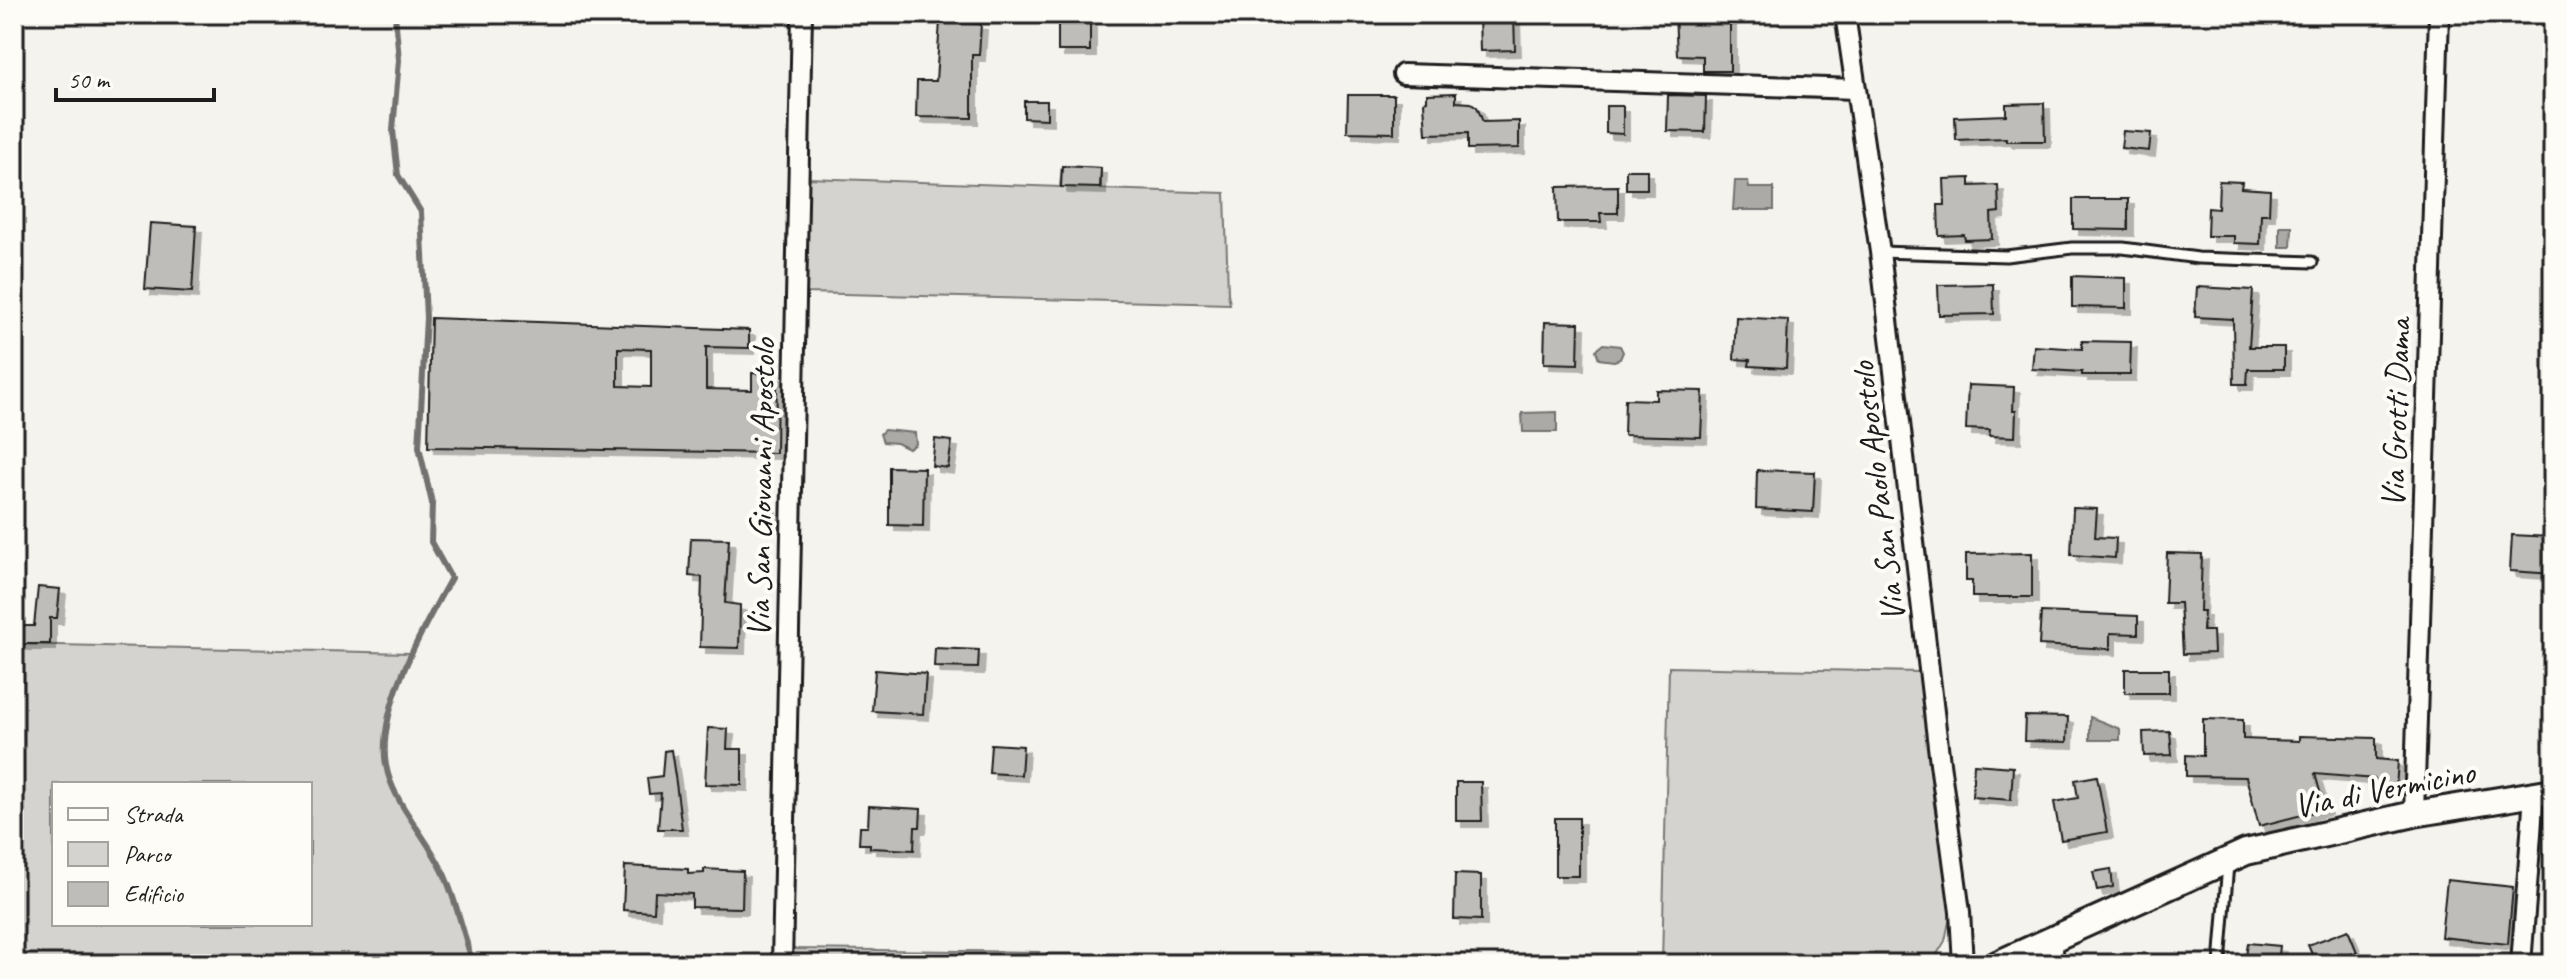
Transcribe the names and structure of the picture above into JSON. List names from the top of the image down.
{
  "streets": {
    "main road": ["Via di Vermicino"],
    "street": ["Via Grotti Dama", "Via San Giovanni Apostolo", "Via San Paolo Apostolo"]
  },
  "crossings": [
    ["Via Grotti Dama", "Via di Vermicino"]
  ],
  "legend": ["Strada", "Parco", "Edificio"],
  "scale_bar": "50 m"
}
